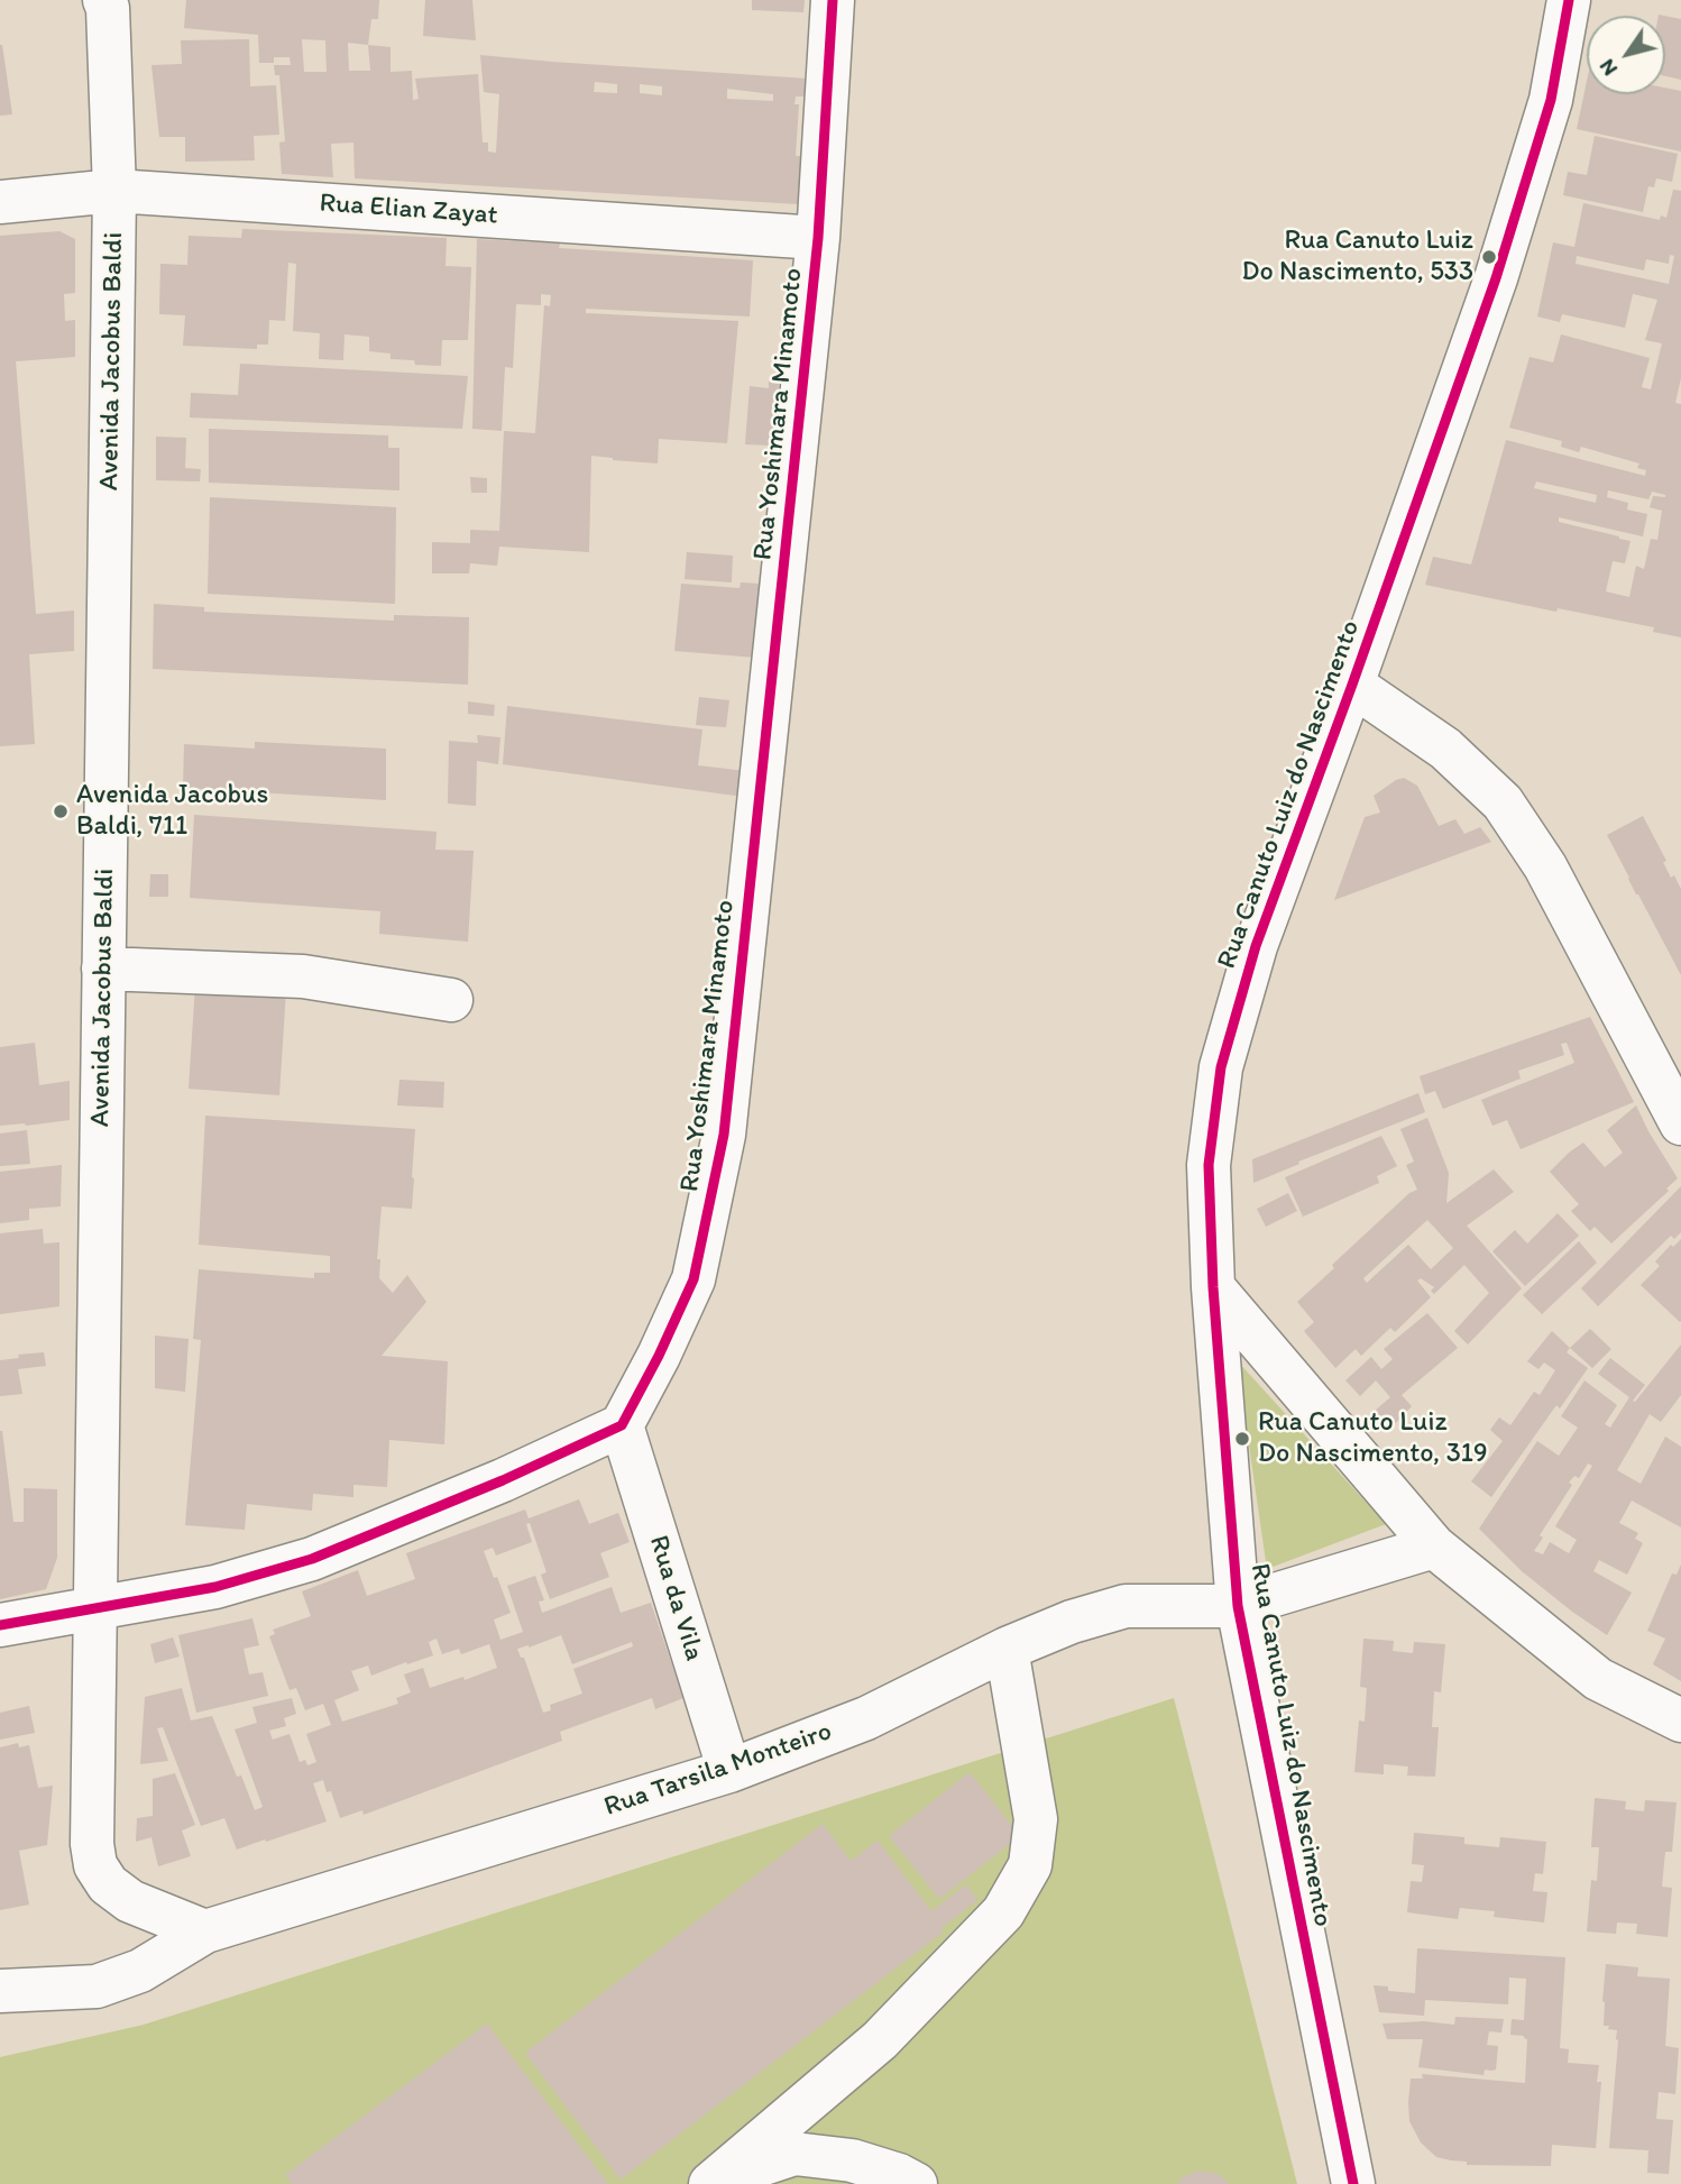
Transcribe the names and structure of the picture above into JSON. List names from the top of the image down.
{
  "streets": {
    "street": [
      "Rua Elian Zayat",
      "Avenida Jacobus Baldi",
      "Rua Yoshimara Minamoto",
      "Rua Canuto Luiz do Nascimento",
      "Rua da Vila",
      "Rua Tarsila Monteiro"
    ]
  },
  "crossings": [
    ["Rua Elian Zayat", "Avenida Jacobus Baldi"],
    ["Rua Elian Zayat", "Rua Yoshimara Minamoto"],
    ["Avenida Jacobus Baldi", "Rua Tarsila Monteiro"],
    ["Rua Yoshimara Minamoto", "Rua da Vila"],
    ["Rua Canuto Luiz do Nascimento", "Rua Tarsila Monteiro"],
    ["Rua da Vila", "Rua Tarsila Monteiro"]
  ],
  "places": ["Rua Canuto Luiz Do Nascimento, 533", "Avenida Jacobus Baldi, 711", "Rua Canuto Luiz Do Nascimento, 319"],
  "north": "bottom left"
}
